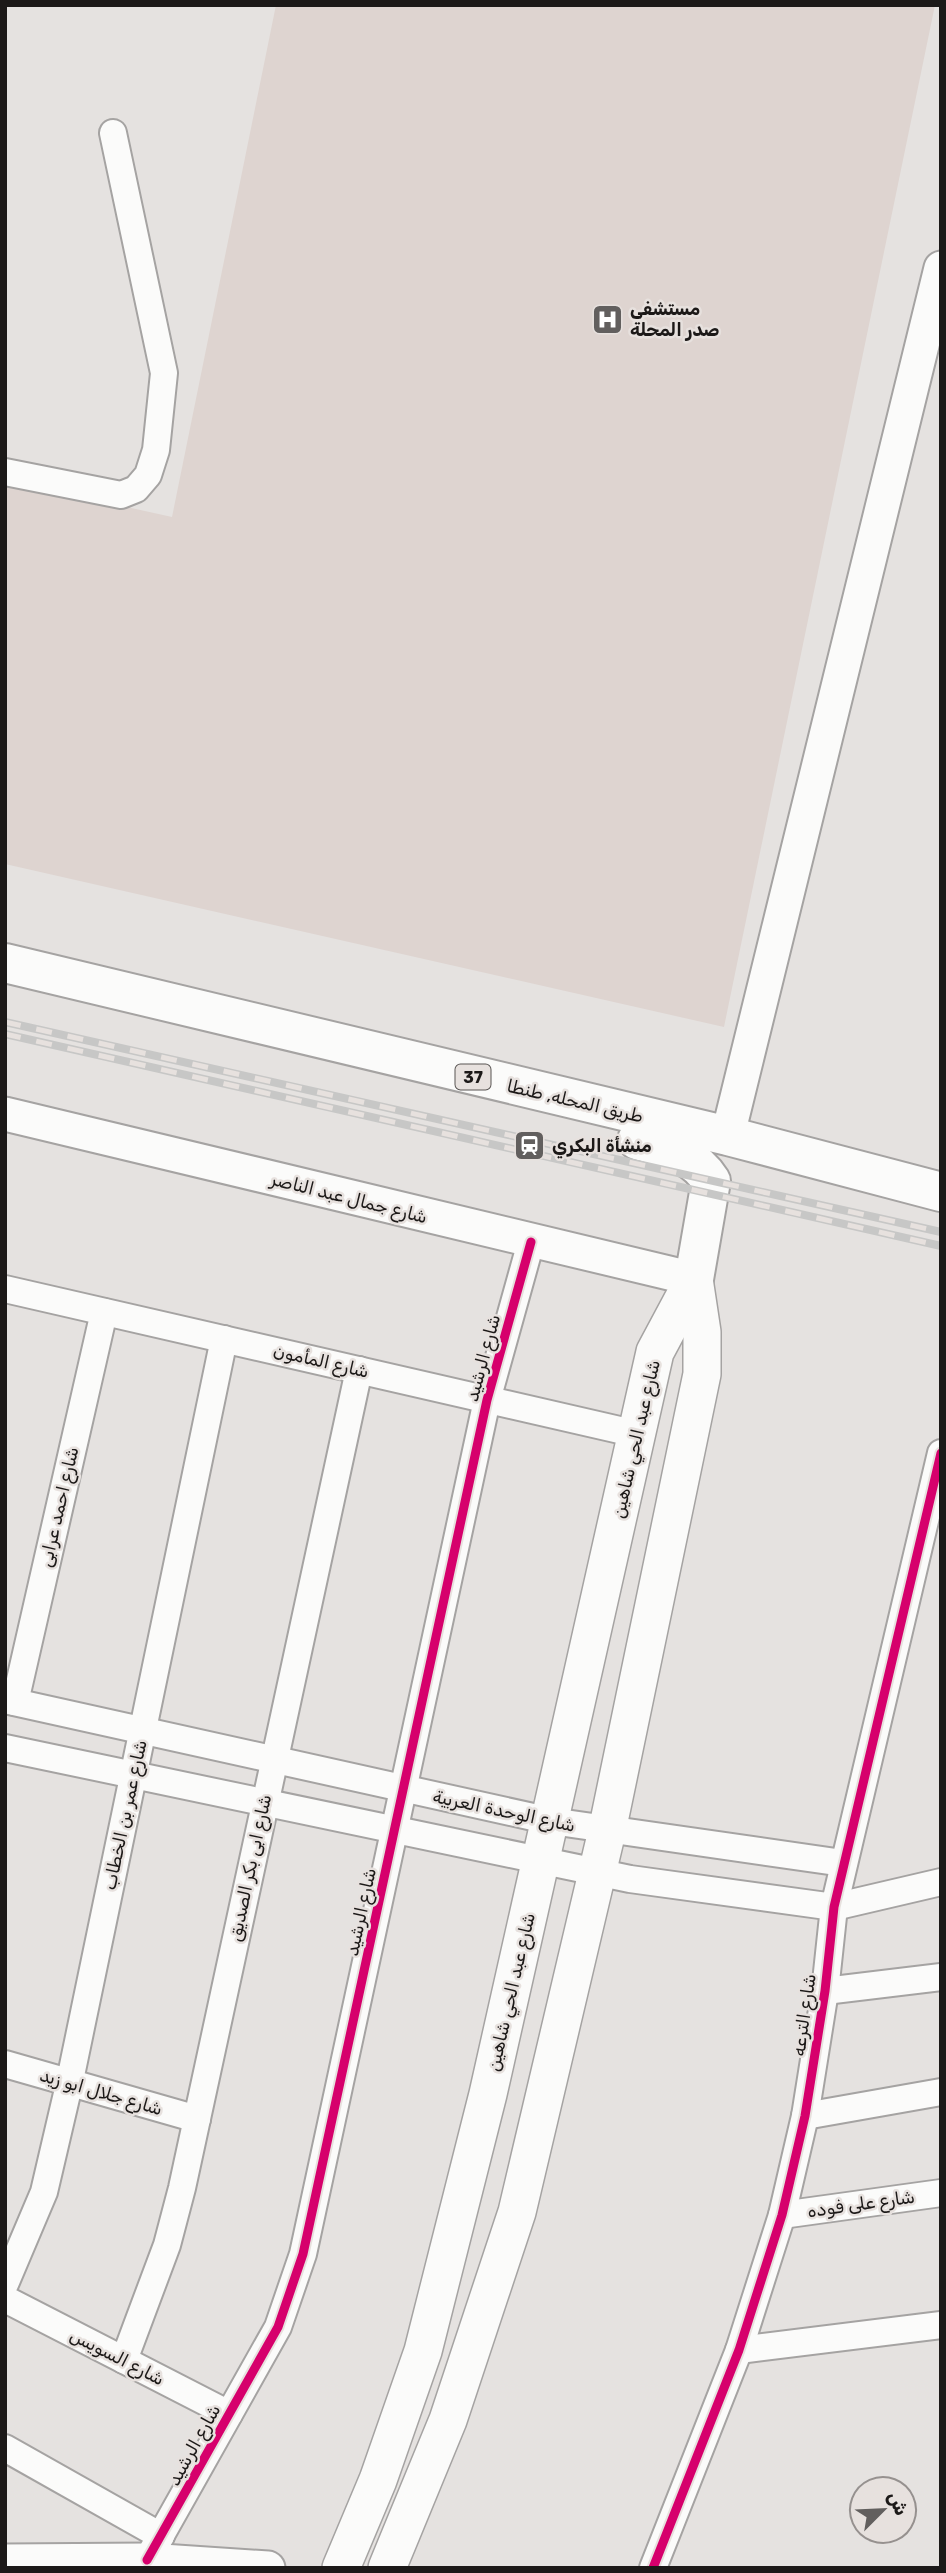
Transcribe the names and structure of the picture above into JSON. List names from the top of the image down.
{
  "streets": {
    "main road": ["37", "طريق المحله, طنطا", "شارع عبد الحي شاهين"],
    "street": [
      "شارع جمال عبد الناصر",
      "شارع الرشيد",
      "شارع المأمون",
      "شارع احمد عرابى",
      "شارع الوحدة العربية",
      "شارع عمر بن الخطاب",
      "شارع ابى بكر الصديق",
      "شارع الترعه",
      "شارع جلال ابو زيد",
      "شارع على فوده",
      "شارع السويس"
    ]
  },
  "crossings": [
    ["شارع جمال عبد الناصر", "شارع الرشيد"],
    ["شارع جمال عبد الناصر", "شارع عبد الحي شاهين"],
    ["شارع الرشيد", "شارع المأمون"],
    ["شارع الرشيد", "شارع الوحدة العربية"],
    ["شارع الرشيد", "شارع السويس"],
    ["شارع المأمون", "شارع عبد الحي شاهين"],
    ["شارع المأمون", "شارع احمد عرابى"],
    ["شارع المأمون", "شارع عمر بن الخطاب"],
    ["شارع المأمون", "شارع ابى بكر الصديق"],
    ["شارع عبد الحي شاهين", "شارع الوحدة العربية"],
    ["شارع احمد عرابى", "شارع الوحدة العربية"],
    ["شارع الوحدة العربية", "شارع عمر بن الخطاب"],
    ["شارع الوحدة العربية", "شارع ابى بكر الصديق"],
    ["شارع الوحدة العربية", "شارع الترعه"],
    ["شارع عمر بن الخطاب", "شارع جلال ابو زيد"],
    ["شارع ابى بكر الصديق", "شارع جلال ابو زيد"],
    ["شارع ابى بكر الصديق", "شارع السويس"],
    ["شارع الترعه", "شارع على فوده"]
  ],
  "places": {
    "hospital": ["مستشفى صدر المحلة"],
    "station": ["منشأة البكري"]
  },
  "north": "top right"
}
